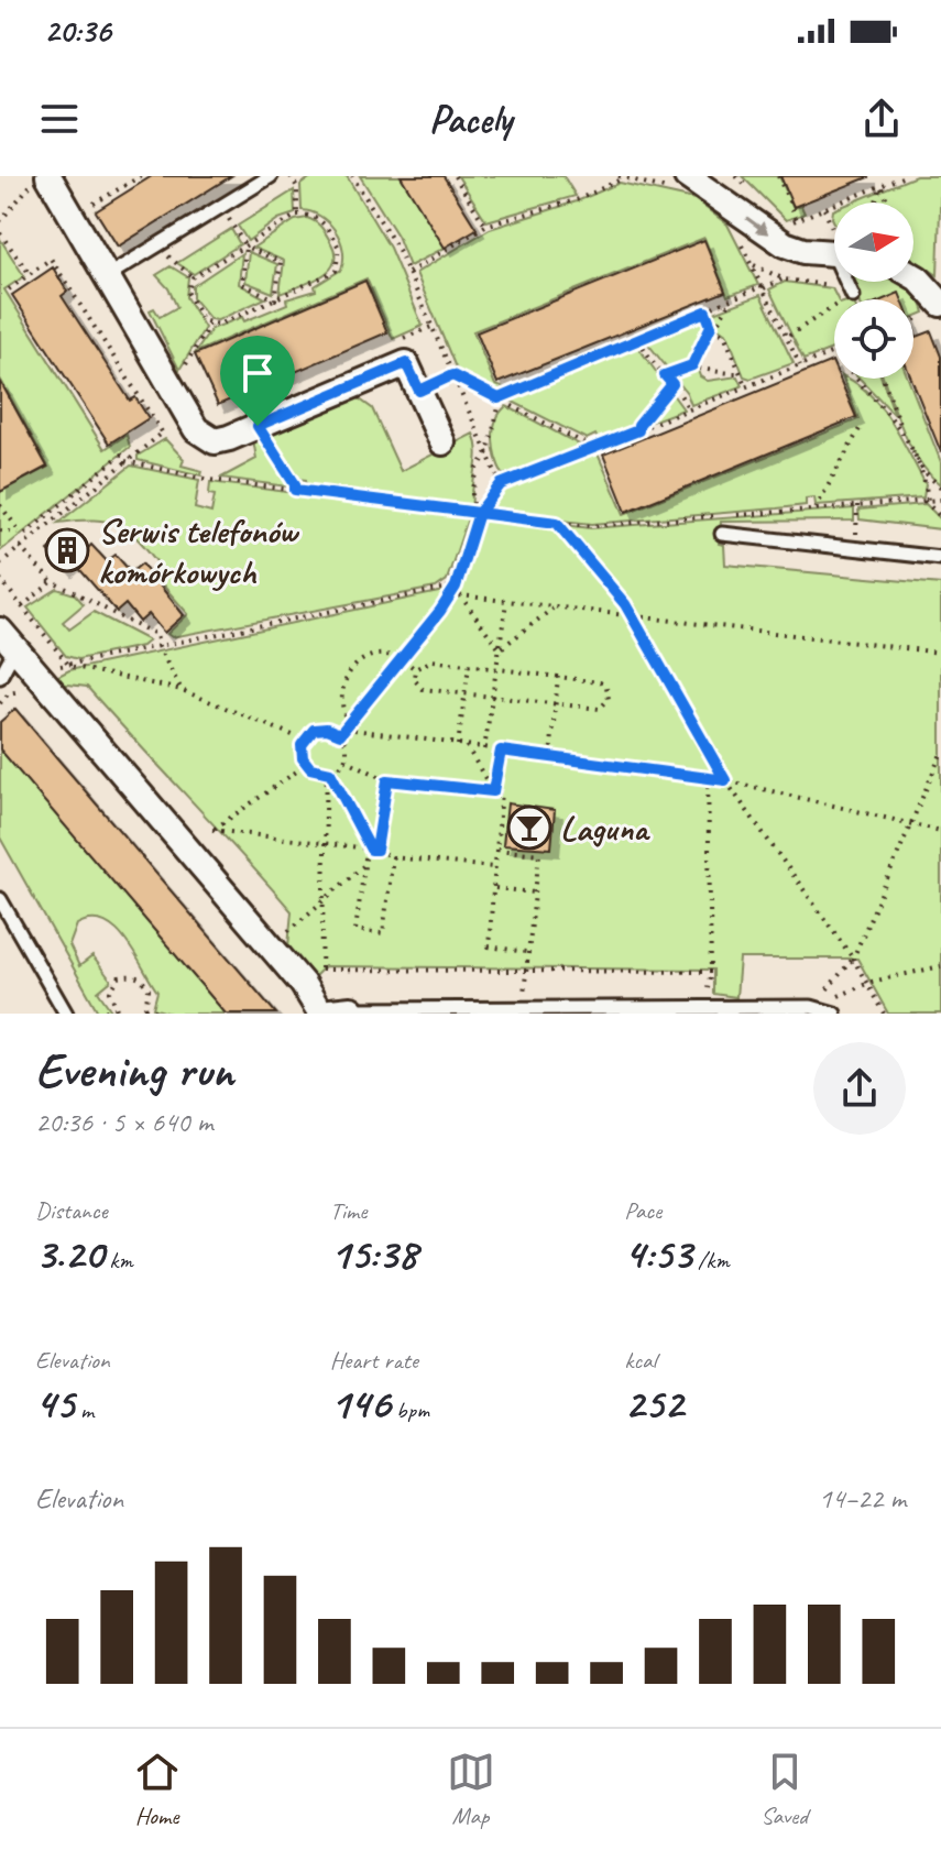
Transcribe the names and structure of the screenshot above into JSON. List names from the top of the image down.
{
  "places": {
    "building": ["Serwis telefonów komórkowych"],
    "bar": ["Laguna"]
  },
  "north": "right",
  "page": {
    "status": "20:36",
    "header": "Pacely",
    "heading": ["Evening run", "20:36 · 5 × 640 m"],
    "stats": [
      ["Distance", "3.20 km"],
      ["Time", "15:38"],
      ["Pace", "4:53 /km"],
      ["Elevation", "45 m"],
      ["Heart rate", "146 bpm"],
      ["kcal", "252"]
    ],
    "chart": ["Elevation", "14–22 m"],
    "tabs": ["Home", "Map", "Saved"]
  }
}
